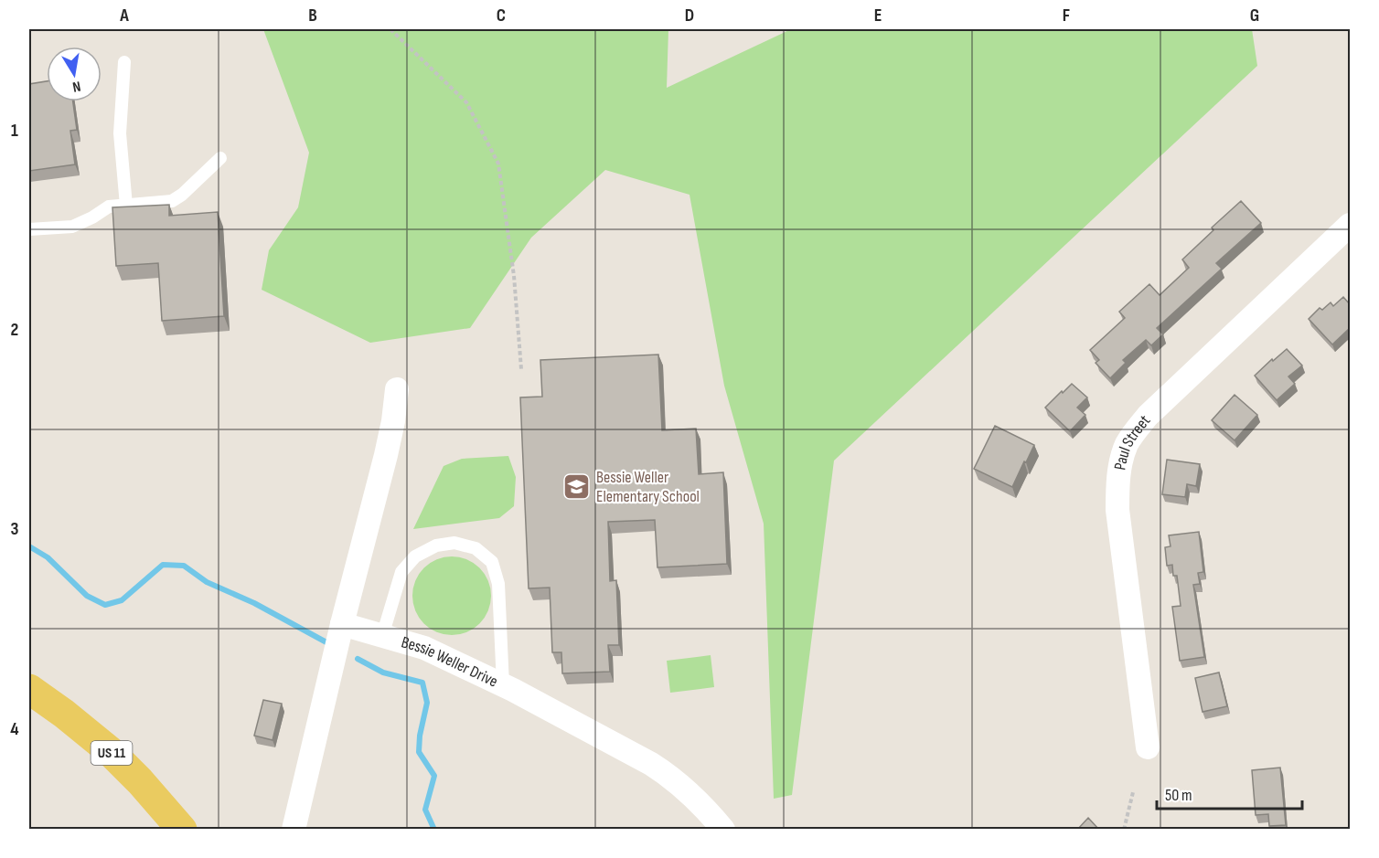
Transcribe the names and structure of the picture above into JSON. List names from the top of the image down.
{
  "streets": {
    "main road": ["US 11"],
    "street": ["Paul Street", "Bessie Weller Drive"]
  },
  "places": {
    "school or university": ["Bessie Weller Elementary School"]
  },
  "scale_bar": "50 m",
  "north": "bottom",
  "grid": {
    "columns": [
      "A",
      "B",
      "C",
      "D",
      "E",
      "F",
      "G"
    ],
    "rows": [
      "1",
      "2",
      "3",
      "4"
    ]
  }
}
